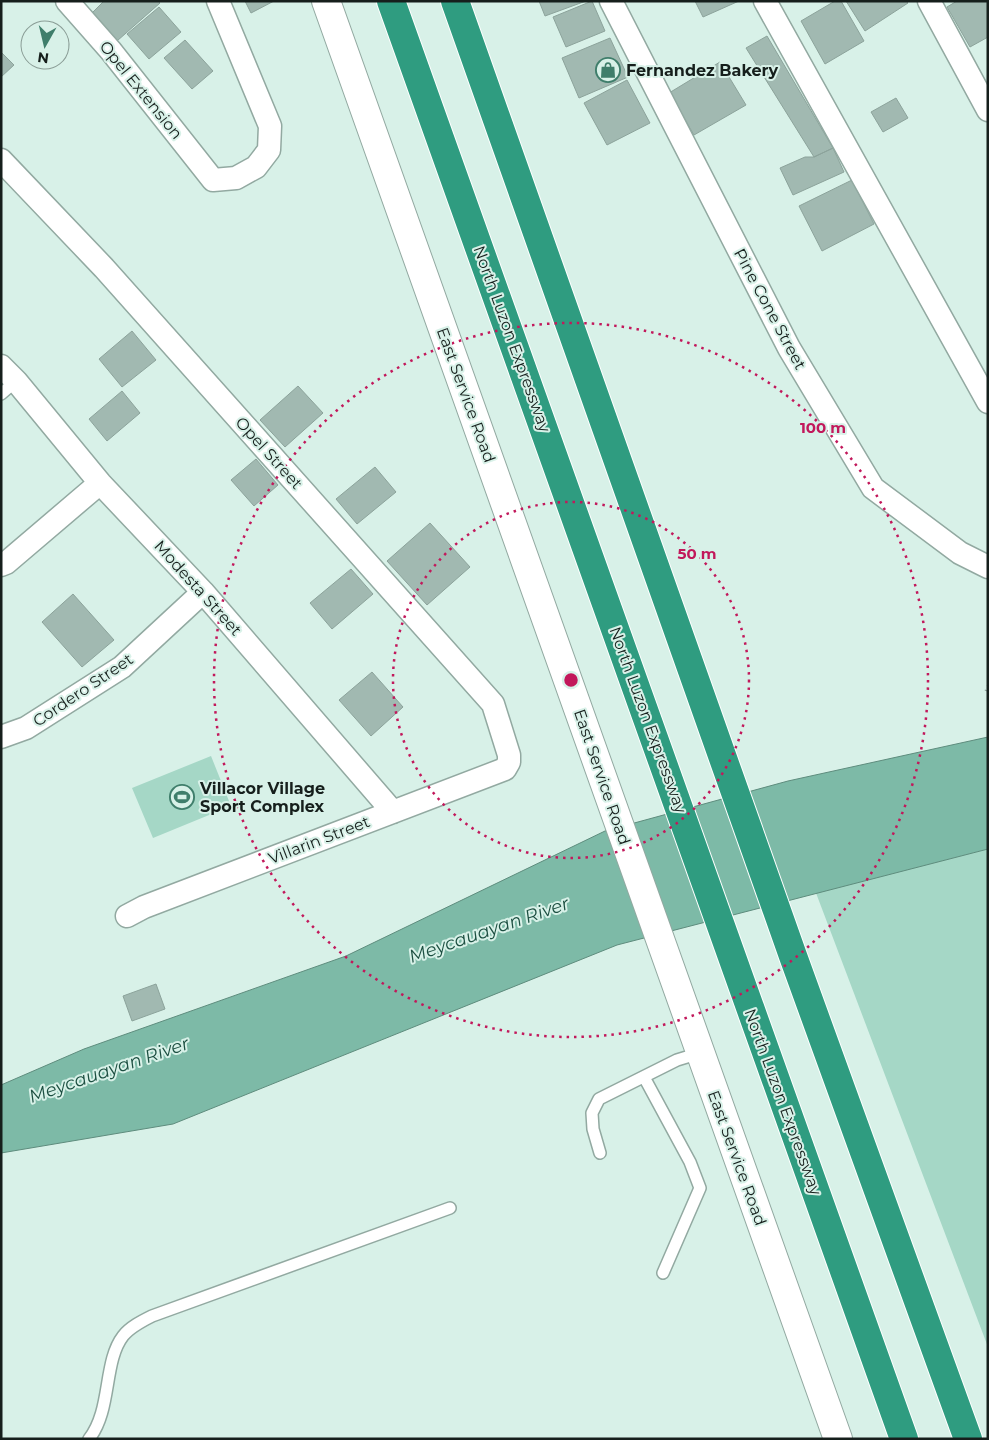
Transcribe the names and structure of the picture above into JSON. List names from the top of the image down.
{
  "streets": {
    "highway": ["North Luzon Expressway"],
    "street": [
      "Opel Extension",
      "Pine Cone Street",
      "East Service Road",
      "Opel Street",
      "Modesta Street",
      "Cordero Street",
      "Villarin Street"
    ]
  },
  "crossings": [
    ["Opel Street", "Villarin Street"],
    ["Modesta Street", "Cordero Street"],
    ["Modesta Street", "Villarin Street"]
  ],
  "water": ["Meycauayan River"],
  "places": {
    "shop": ["Fernandez Bakery"],
    "sports": ["Villacor Village Sport Complex"]
  },
  "north": "bottom",
  "rings": ["100 m", "50 m"]
}
